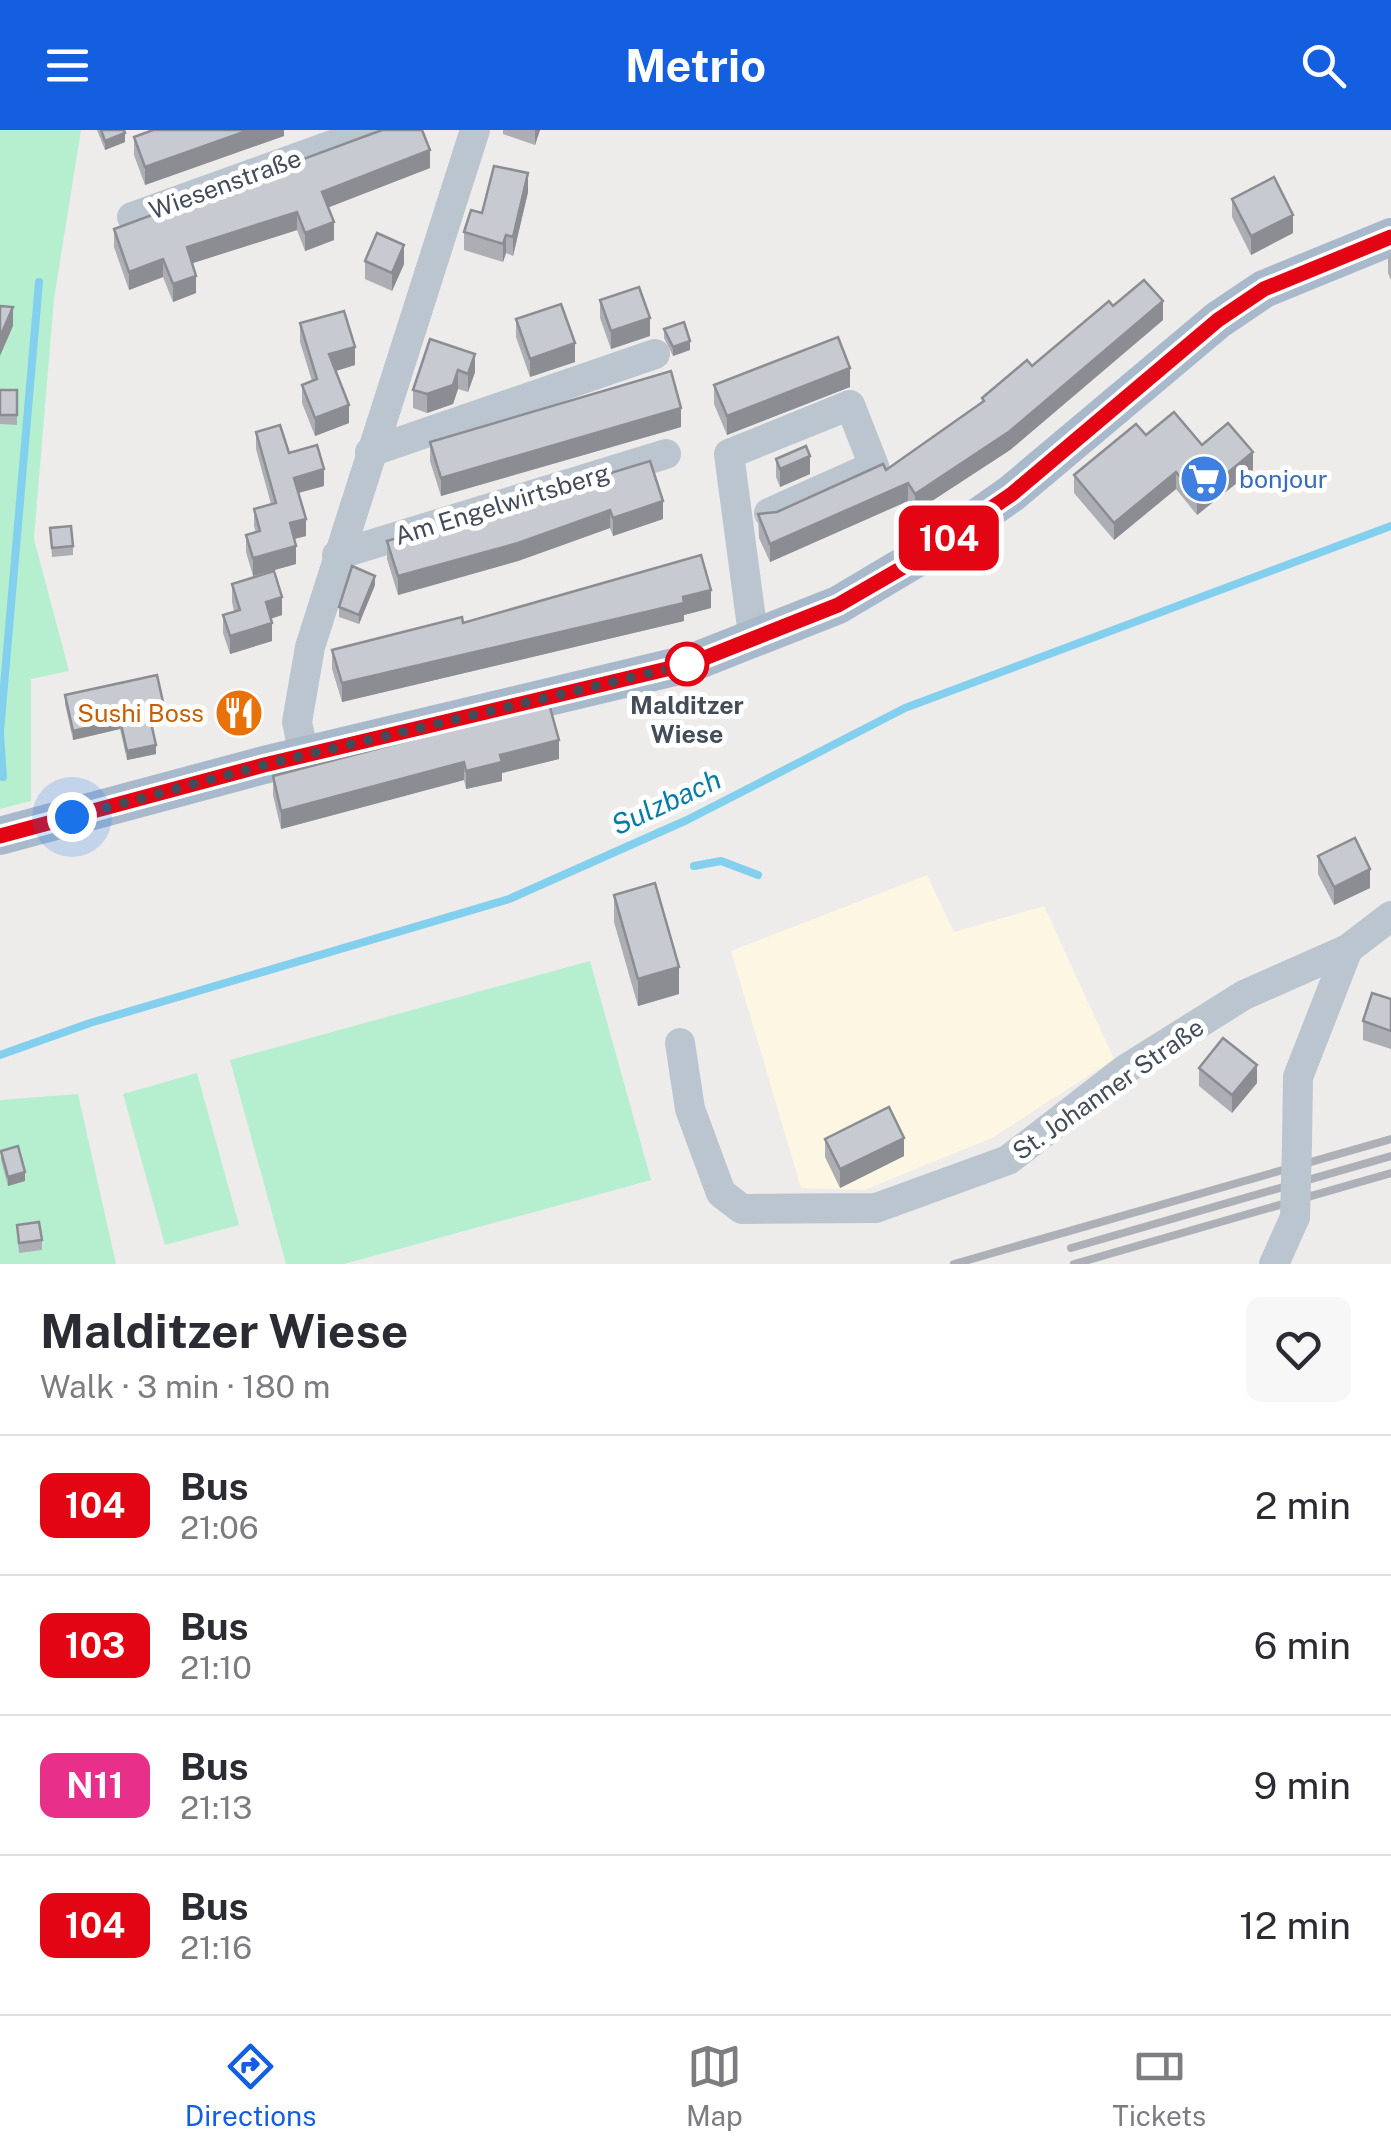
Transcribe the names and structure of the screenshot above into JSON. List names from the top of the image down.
{
  "streets": {
    "street": ["Wiesenstraße", "Am Engelwirtsberg", "St. Johanner Straße"]
  },
  "water": ["Sulzbach"],
  "places": {
    "supermarket": ["bonjour"],
    "other": ["Malditzer Wiese"],
    "restaurant": ["Sushi Boss"]
  },
  "lines": ["bus line 104"],
  "page": {
    "header": "Metrio",
    "on_map": "104",
    "heading": ["Malditzer Wiese", "Walk · 3 min · 180 m"],
    "list": [
      {
        "mark": "104",
        "name": "Bus",
        "note": "21:06",
        "value": "2 min"
      },
      {
        "mark": "103",
        "name": "Bus",
        "note": "21:10",
        "value": "6 min"
      },
      {
        "mark": "N11",
        "name": "Bus",
        "note": "21:13",
        "value": "9 min"
      },
      {
        "mark": "104",
        "name": "Bus",
        "note": "21:16",
        "value": "12 min"
      }
    ],
    "tabs": ["Directions", "Map", "Tickets"]
  }
}
